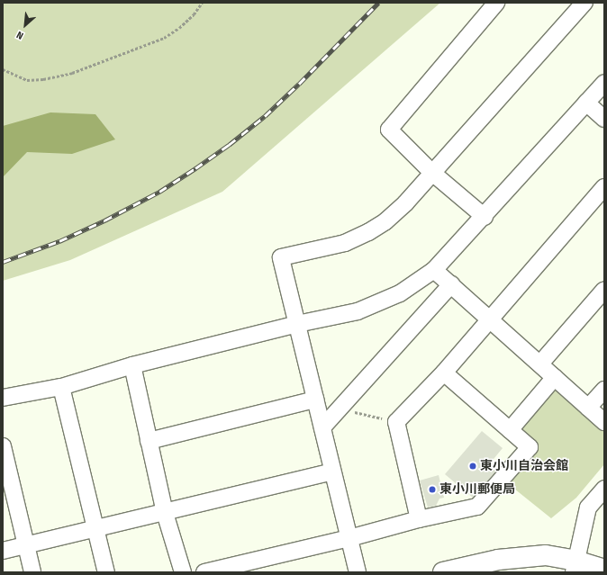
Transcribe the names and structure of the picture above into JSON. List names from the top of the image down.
{
  "places": ["東小川自治会館", "東小川郵便局"],
  "north": "bottom left"
}
